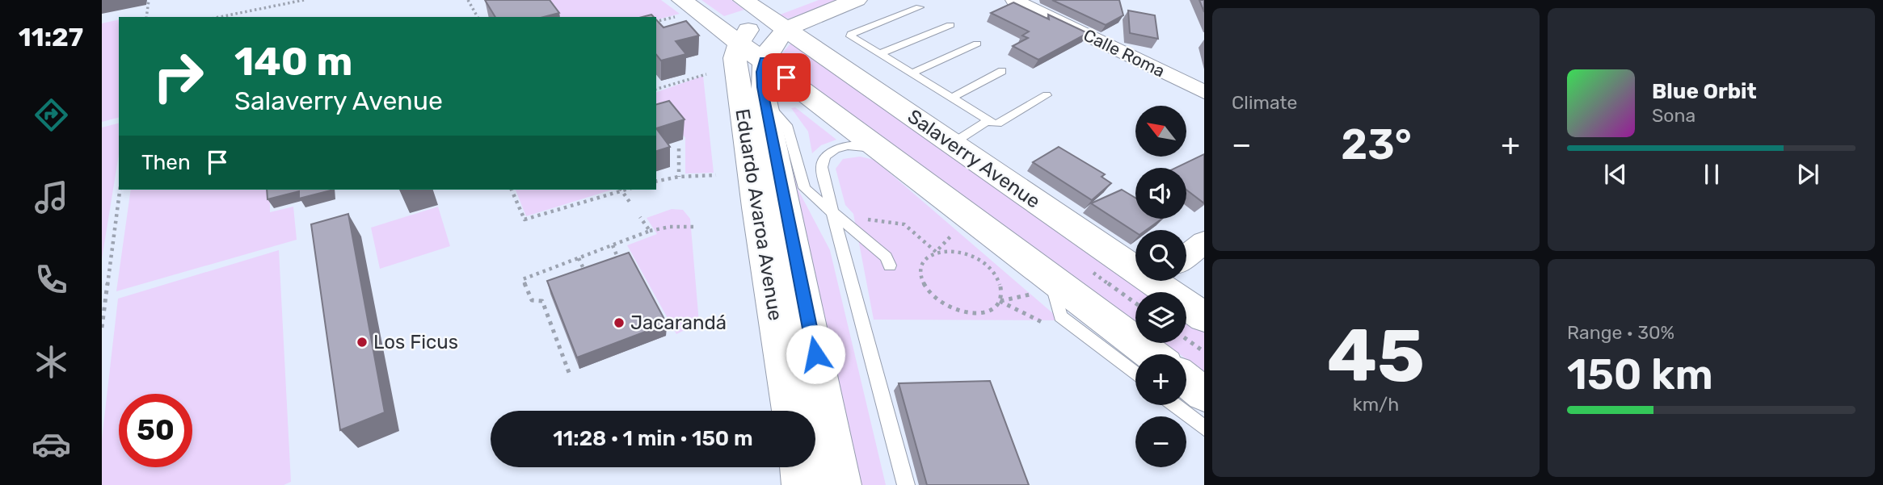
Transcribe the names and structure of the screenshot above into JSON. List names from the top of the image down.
{
  "streets": {
    "main road": ["Salaverry Avenue", "Eduardo Avaroa Avenue"],
    "street": ["Calle Roma"]
  },
  "places": ["Jacarandá", "Los Ficus"],
  "north": "top left",
  "page": {
    "tabs": "11:27",
    "tile": [
      "Climate",
      ["45", "km/h"],
      ["Range · 30%", "150 km"]
    ],
    "turn": ["140 m", "Salaverry Avenue"],
    "song": ["Blue Orbit", "Sona"],
    "map_buttons": ["+", "−"],
    "heat": ["−", "23°", "+"],
    "then": "Then",
    "limit": "50",
    "trip": "11:28 · 1 min · 150 m"
  }
}
